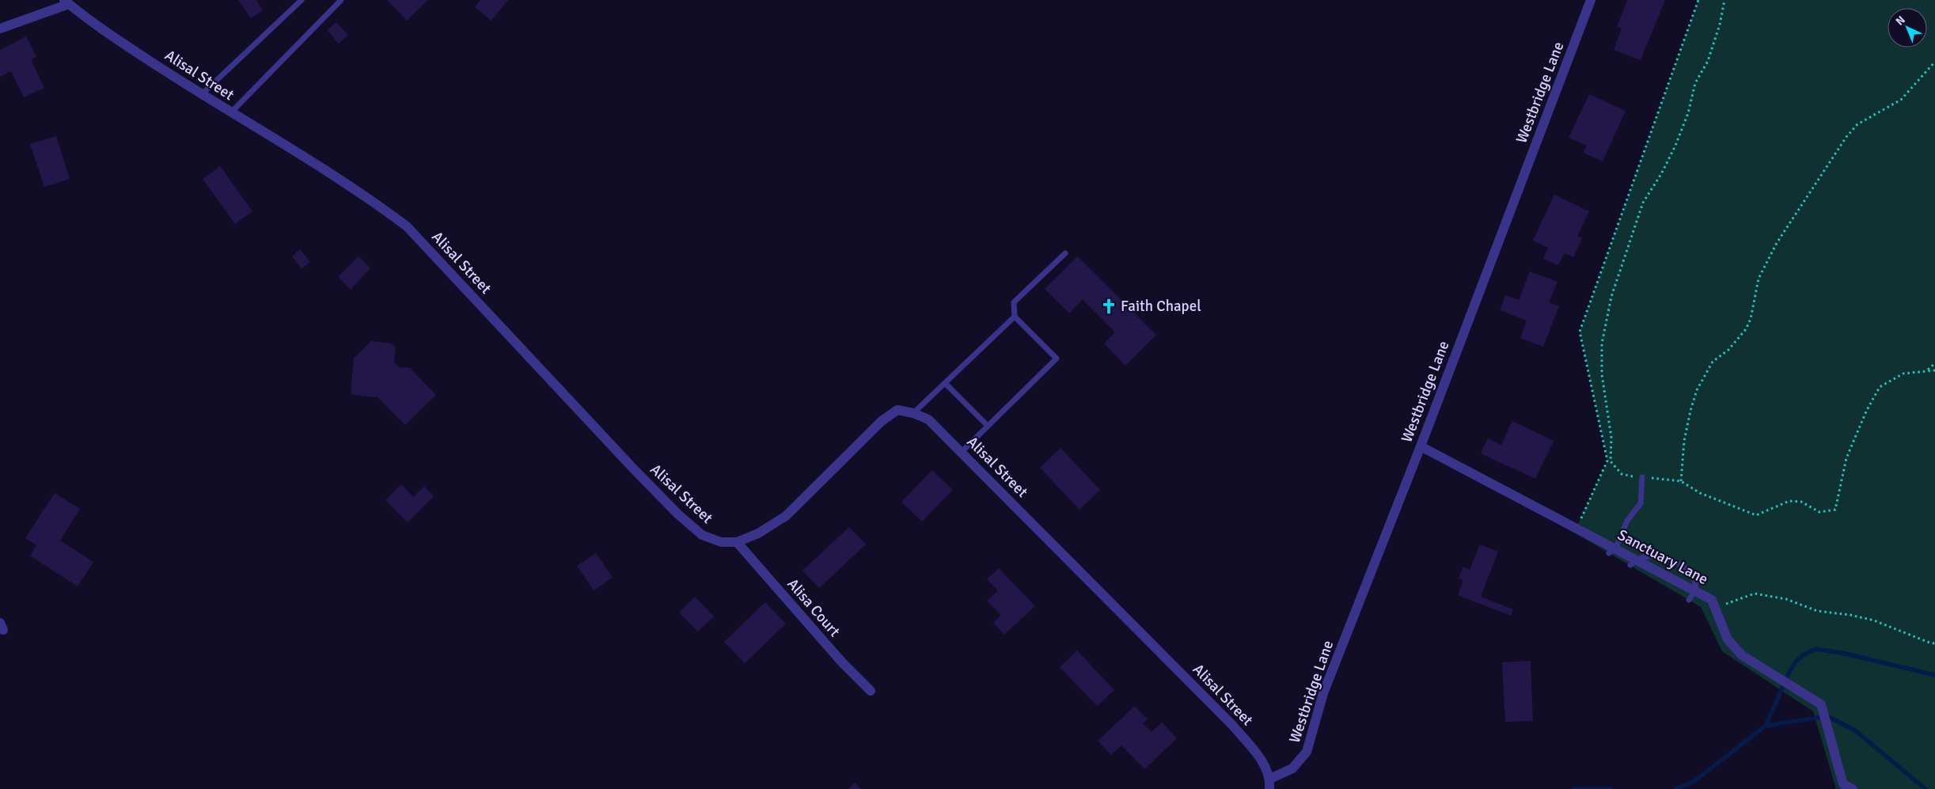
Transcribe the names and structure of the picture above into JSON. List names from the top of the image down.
{
  "streets": {
    "street": [
      "Alisal Street",
      "Westbridge Lane",
      "Sanctuary Lane",
      "Alisa Court"
    ]
  },
  "crossings": [
    ["Alisal Street", "Westbridge Lane"],
    ["Alisal Street", "Alisa Court"],
    ["Westbridge Lane", "Sanctuary Lane"]
  ],
  "places": {
    "church": ["Faith Chapel"]
  },
  "north": "top left"
}
